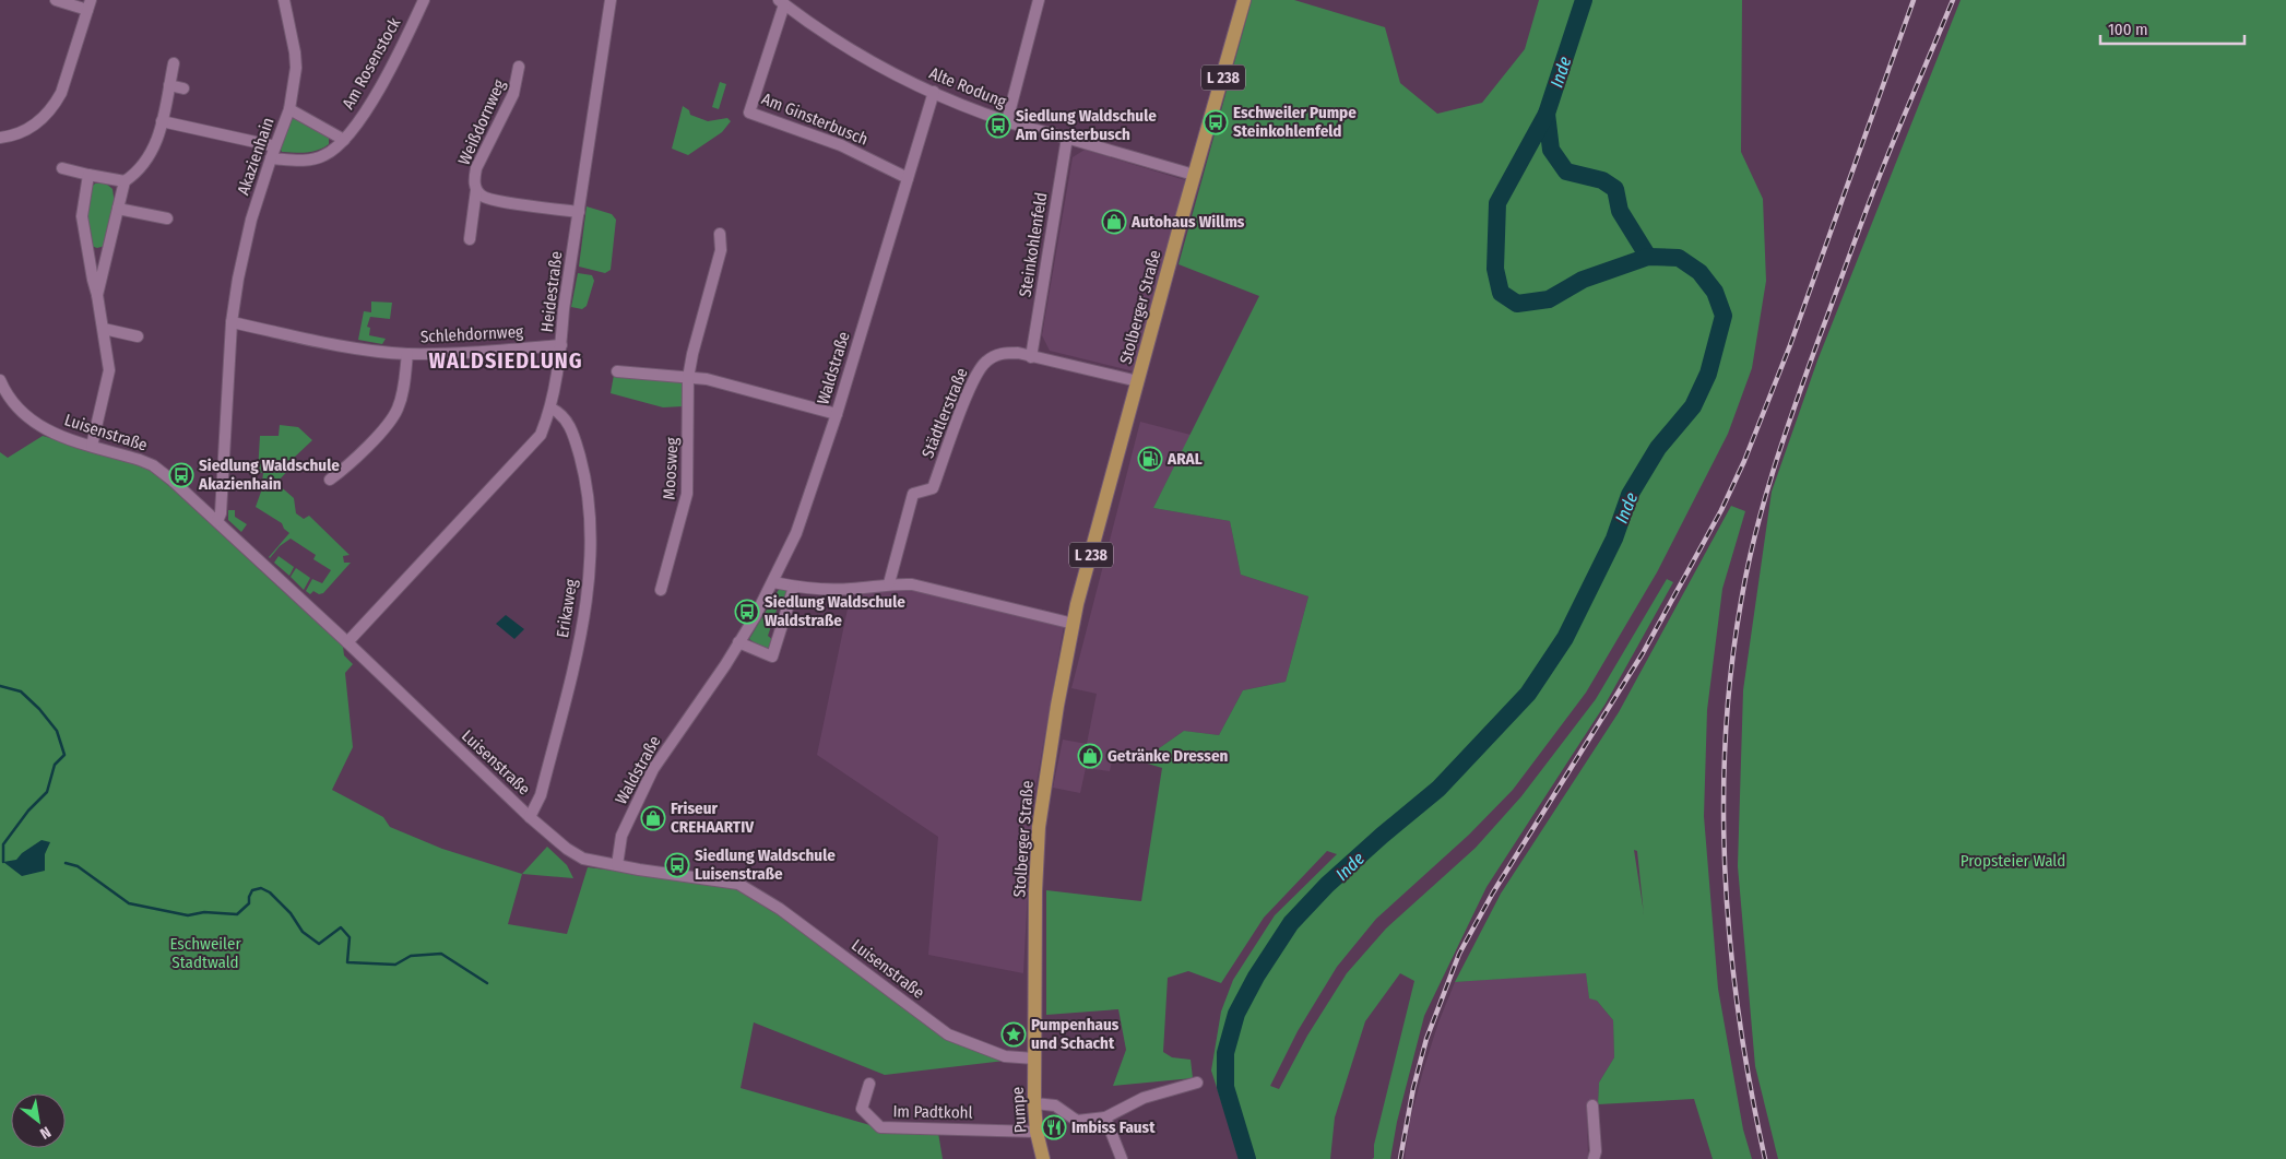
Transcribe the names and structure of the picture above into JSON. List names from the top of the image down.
{
  "streets": {
    "main road": ["L 238", "Stolberger Straße", "Pumpe"],
    "street": [
      "Am Rosenstock",
      "Alte Rodung",
      "Am Ginsterbusch",
      "Weißdornweg",
      "Akazienhain",
      "Steinkohlenfeld",
      "Heidestraße",
      "Schlehdornweg",
      "Waldstraße",
      "Städtlerstraße",
      "Luisenstraße",
      "Moosweg",
      "Erikaweg",
      "Im Padtkohl"
    ]
  },
  "crossings": [
    ["Am Rosenstock", "Akazienhain"],
    ["Alte Rodung", "Am Ginsterbusch"],
    ["Alte Rodung", "Steinkohlenfeld"],
    ["Alte Rodung", "Stolberger Straße"],
    ["Alte Rodung", "Waldstraße"],
    ["Am Ginsterbusch", "Waldstraße"],
    ["Weißdornweg", "Heidestraße"],
    ["Akazienhain", "Luisenstraße"],
    ["Steinkohlenfeld", "Städtlerstraße"],
    ["Heidestraße", "Schlehdornweg"],
    ["Heidestraße", "Luisenstraße"],
    ["Heidestraße", "Erikaweg"],
    ["Stolberger Straße", "Städtlerstraße"],
    ["Stolberger Straße", "Luisenstraße"],
    ["Stolberger Straße", "Pumpe"],
    ["Waldstraße", "Luisenstraße"],
    ["Luisenstraße", "Erikaweg"],
    ["Luisenstraße", "Pumpe"],
    ["Pumpe", "Im Padtkohl"]
  ],
  "districts": ["WALDSIEDLUNG"],
  "water": ["Inde"],
  "parks": ["Propsteier Wald", "Eschweiler Stadtwald"],
  "places": {
    "bus stop": [
      "Eschweiler Pumpe Steinkohlenfeld",
      "Siedlung Waldschule Am Ginsterbusch",
      "Siedlung Waldschule Akazienhain",
      "Siedlung Waldschule Waldstraße",
      "Siedlung Waldschule Luisenstraße"
    ],
    "shop": ["Autohaus Willms", "Getränke Dressen", "Friseur CREHAARTIV"],
    "fuel station": ["ARAL"],
    "place": ["Pumpenhaus und Schacht"],
    "restaurant": ["Imbiss Faust"]
  },
  "scale_bar": "100 m",
  "north": "bottom right"
}
